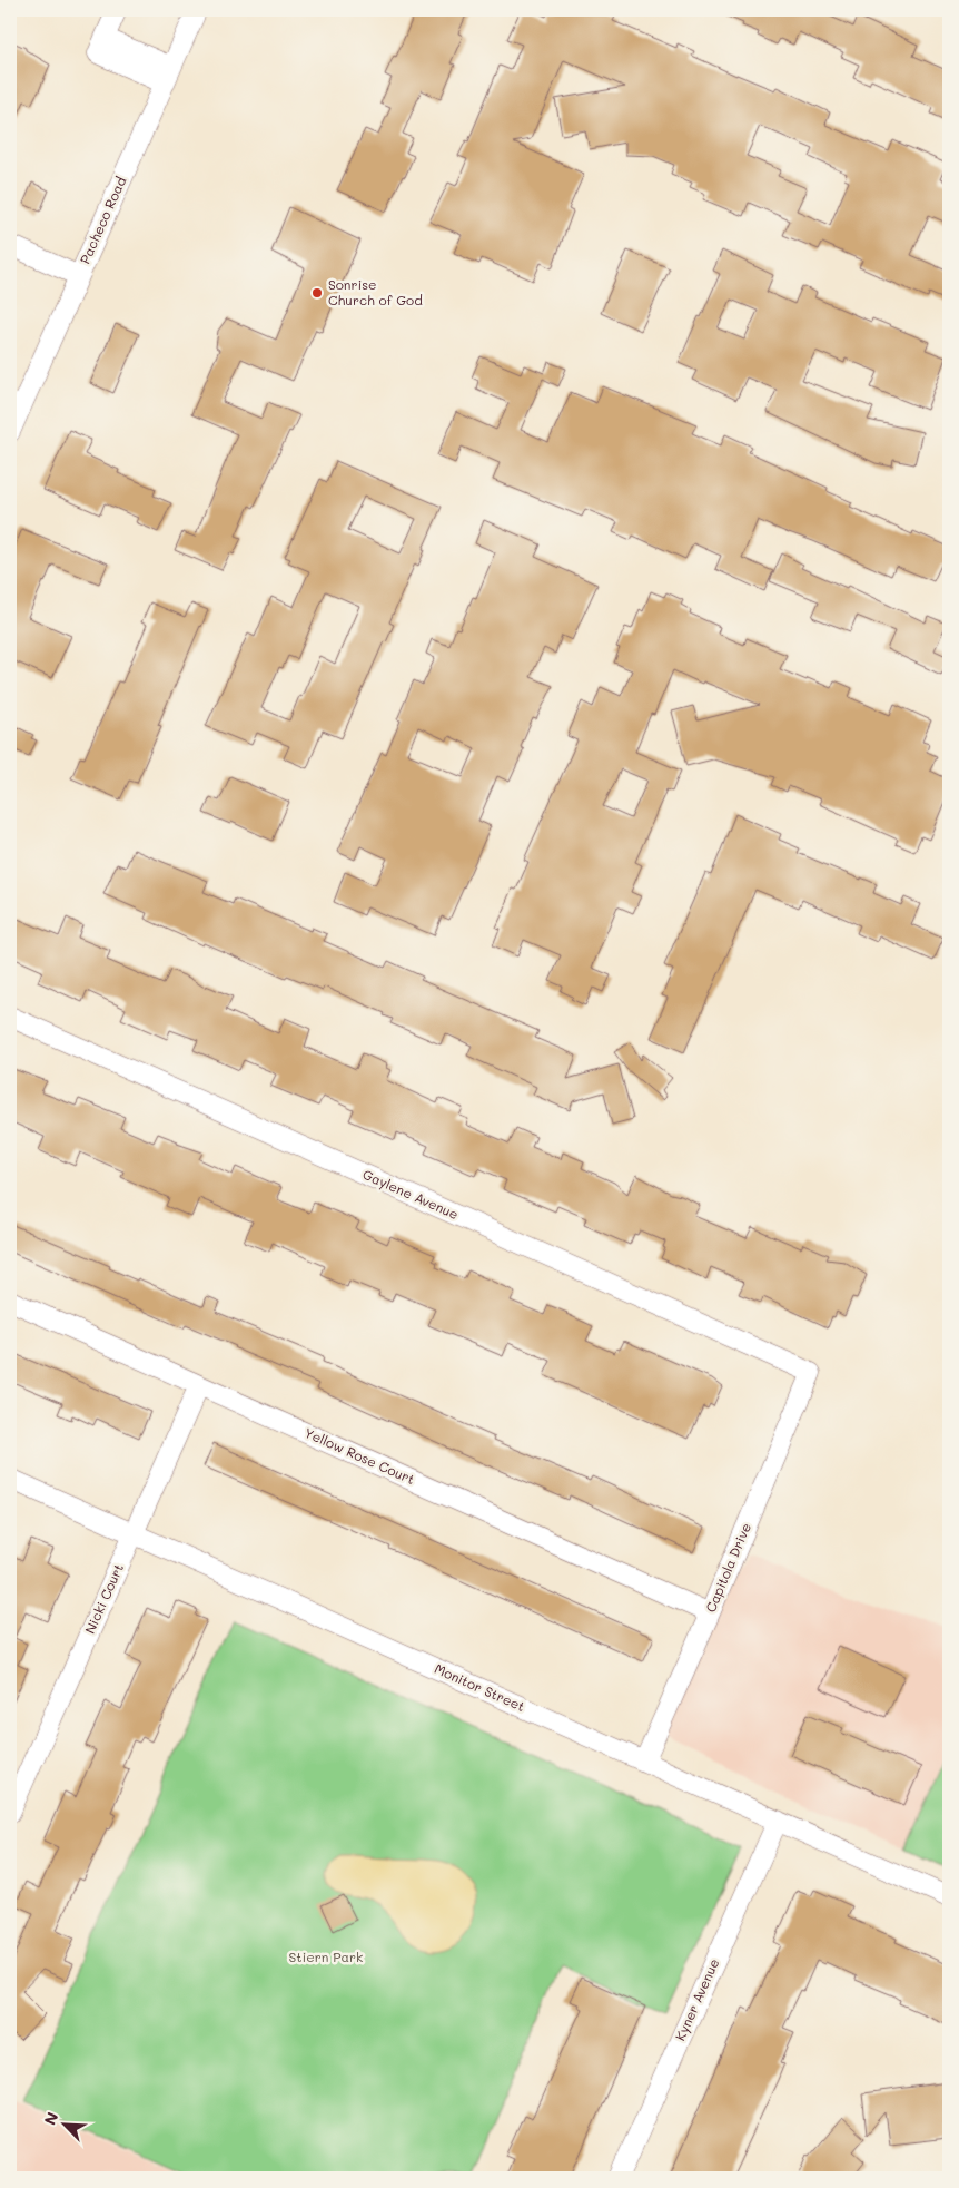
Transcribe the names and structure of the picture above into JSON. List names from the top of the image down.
{
  "streets": {
    "street": [
      "Pacheco Road",
      "Gaylene Avenue",
      "Yellow Rose Court",
      "Capitola Drive",
      "Nicki Court",
      "Monitor Street",
      "Kyner Avenue"
    ]
  },
  "crossings": [
    ["Gaylene Avenue", "Capitola Drive"],
    ["Yellow Rose Court", "Capitola Drive"],
    ["Yellow Rose Court", "Nicki Court"],
    ["Capitola Drive", "Monitor Street"],
    ["Nicki Court", "Monitor Street"],
    ["Monitor Street", "Kyner Avenue"]
  ],
  "parks": ["Stiern Park"],
  "places": ["Sonrise Church of God"],
  "north": "top left"
}
